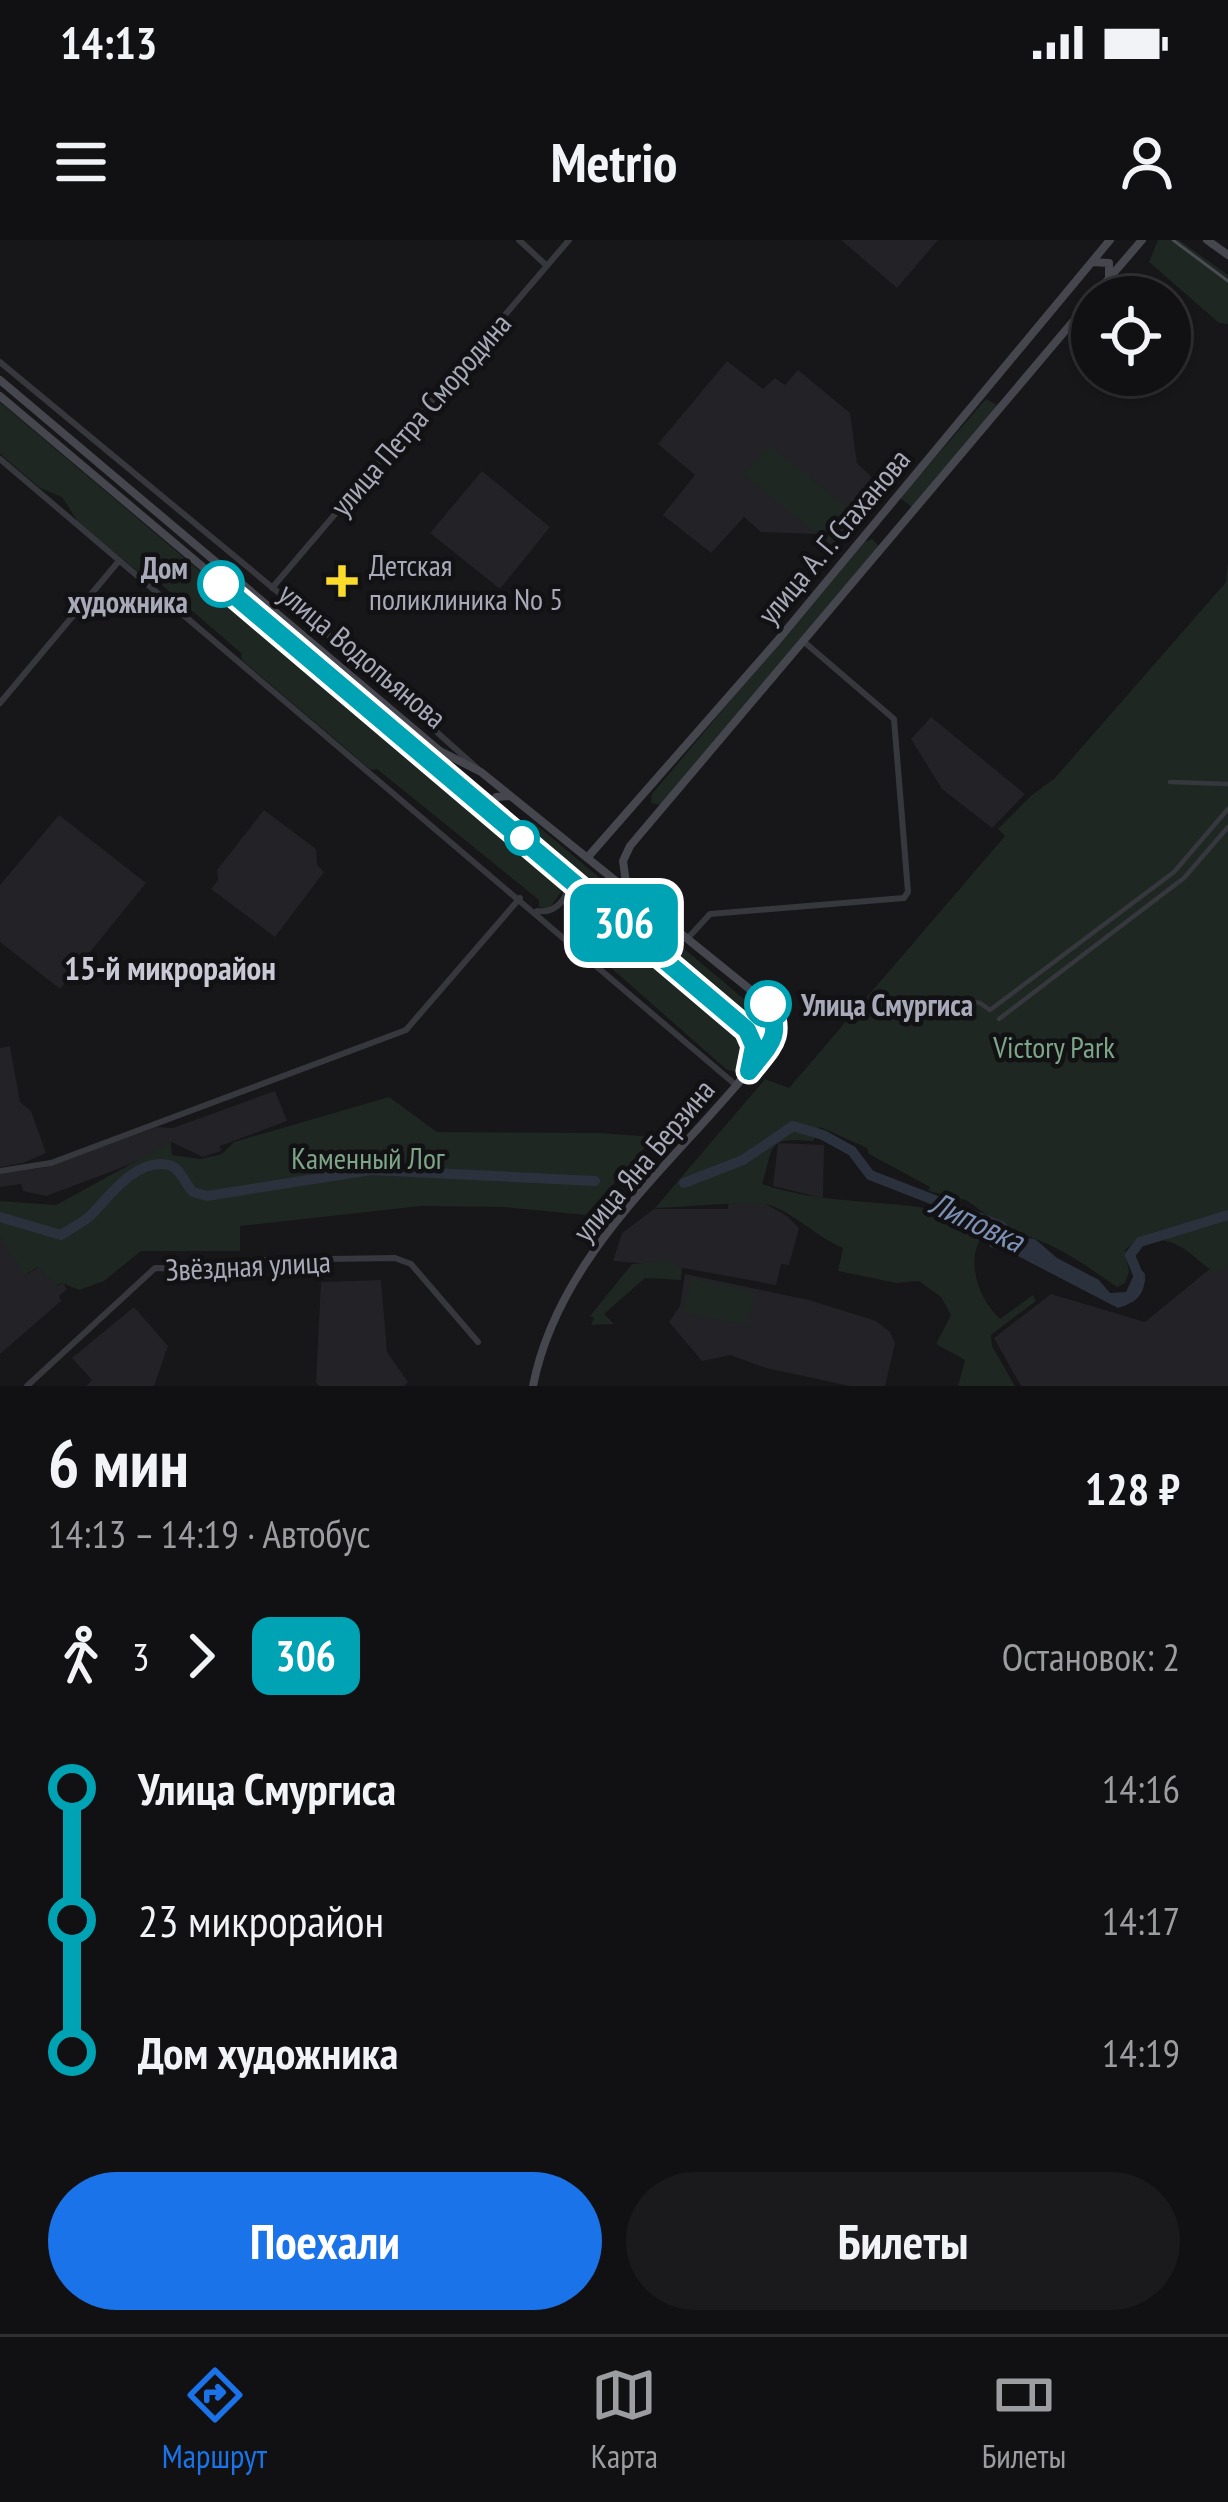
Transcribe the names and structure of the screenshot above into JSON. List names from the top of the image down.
{
  "streets": {
    "main road": ["улица А. Г. Стаханова", "улица Водопьянова", "улица Яна Берзина"],
    "street": ["улица Петра Смородина", "Звёздная улица"]
  },
  "crossings": [
    ["улица А. Г. Стаханова", "улица Водопьянова"],
    ["улица Водопьянова", "улица Яна Берзина"]
  ],
  "districts": ["15-й микрорайон"],
  "water": ["Липовка"],
  "parks": ["Victory Park", "Каменный Лог"],
  "places": {
    "health": ["Детская поликлиника No 5"],
    "other": ["Дом художника", "Улица Смургиса"]
  },
  "lines": ["bus line 306"],
  "page": {
    "status": "14:13",
    "header": "Metrio",
    "on_map": "306",
    "heading": ["6 мин", "14:13 – 14:19 · Автобус", "128 ₽"],
    "legs": ["3", "306", "Остановок: 2"],
    "list": [
      {
        "name": "Улица Смургиса",
        "value": "14:16"
      },
      {
        "name": "23 микрорайон",
        "value": "14:17"
      },
      {
        "name": "Дом художника",
        "value": "14:19"
      }
    ],
    "buttons": ["Поехали", "Билеты"],
    "tabs": ["Маршрут", "Карта", "Билеты"]
  }
}
